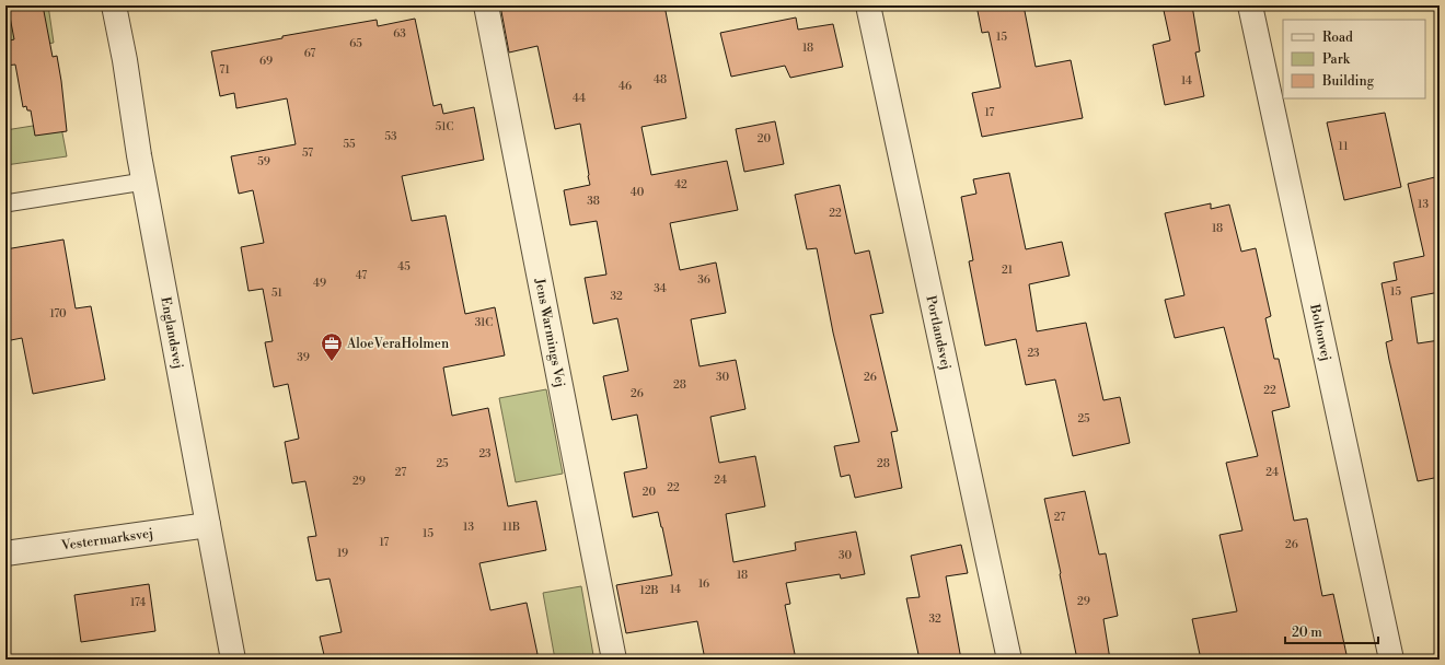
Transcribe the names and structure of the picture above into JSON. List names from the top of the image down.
{
  "streets": {
    "street": [
      "Englandsvej",
      "Jens Warmings Vej",
      "Portlandsvej",
      "Boltonvej",
      "Vestermarksvej"
    ]
  },
  "crossings": [
    ["Englandsvej", "Vestermarksvej"]
  ],
  "places": {
    "office": ["AloeVeraHolmen"]
  },
  "house_numbers": [
    "63",
    "15",
    "65",
    "18",
    "67",
    "69",
    "71",
    "48",
    "14",
    "46",
    "44",
    "17",
    "51C",
    "53",
    "20",
    "55",
    "11",
    "57",
    "59",
    "42",
    "40",
    "38",
    "13",
    "22",
    "18",
    "45",
    "21",
    "47",
    "36",
    "49",
    "34",
    "15",
    "51",
    "32",
    "170",
    "31C",
    "23",
    "39",
    "30",
    "26",
    "28",
    "22",
    "26",
    "25",
    "23",
    "25",
    "28",
    "27",
    "24",
    "24",
    "29",
    "22",
    "20",
    "27",
    "13",
    "11B",
    "15",
    "17",
    "26",
    "19",
    "30",
    "18",
    "16",
    "14",
    "12B",
    "29",
    "174",
    "32"
  ],
  "legend": ["Road", "Park", "Building"],
  "scale_bar": "20 m"
}
